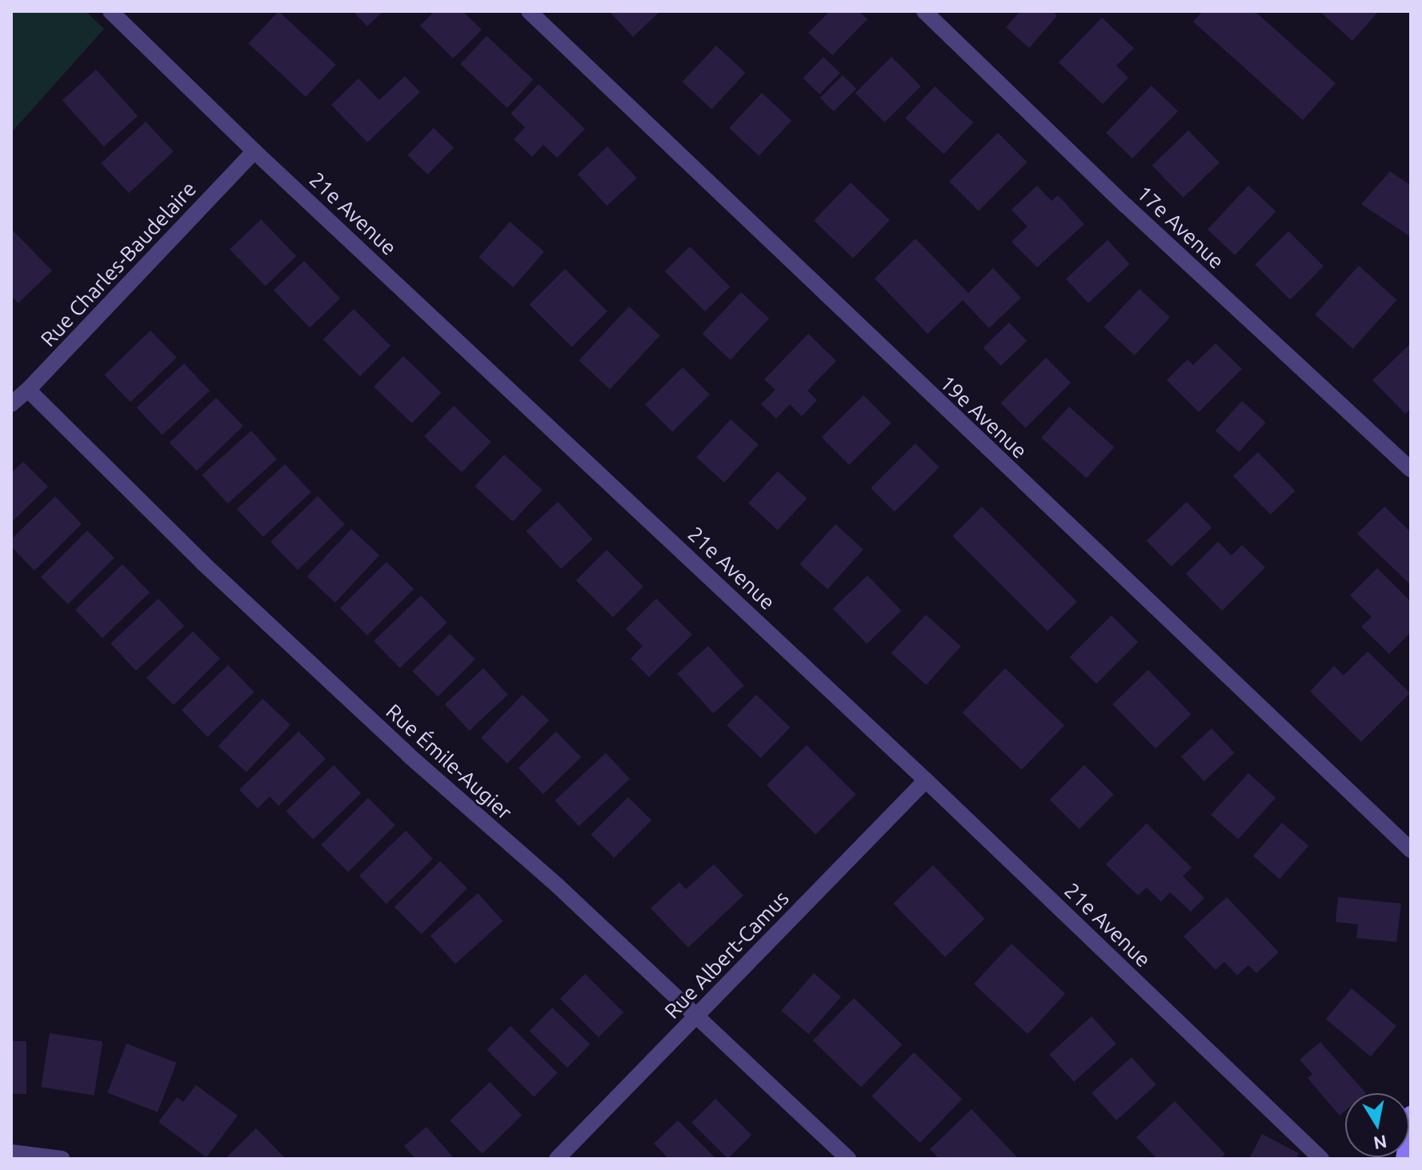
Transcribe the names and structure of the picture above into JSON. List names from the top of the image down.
{
  "streets": {
    "street": [
      "21e Avenue",
      "17e Avenue",
      "Rue Charles-Baudelaire",
      "19e Avenue",
      "Rue Émile-Augier",
      "Rue Albert-Camus"
    ]
  },
  "crossings": [
    ["21e Avenue", "Rue Charles-Baudelaire"],
    ["21e Avenue", "Rue Albert-Camus"],
    ["Rue Charles-Baudelaire", "Rue Émile-Augier"],
    ["Rue Émile-Augier", "Rue Albert-Camus"]
  ],
  "north": "bottom"
}
